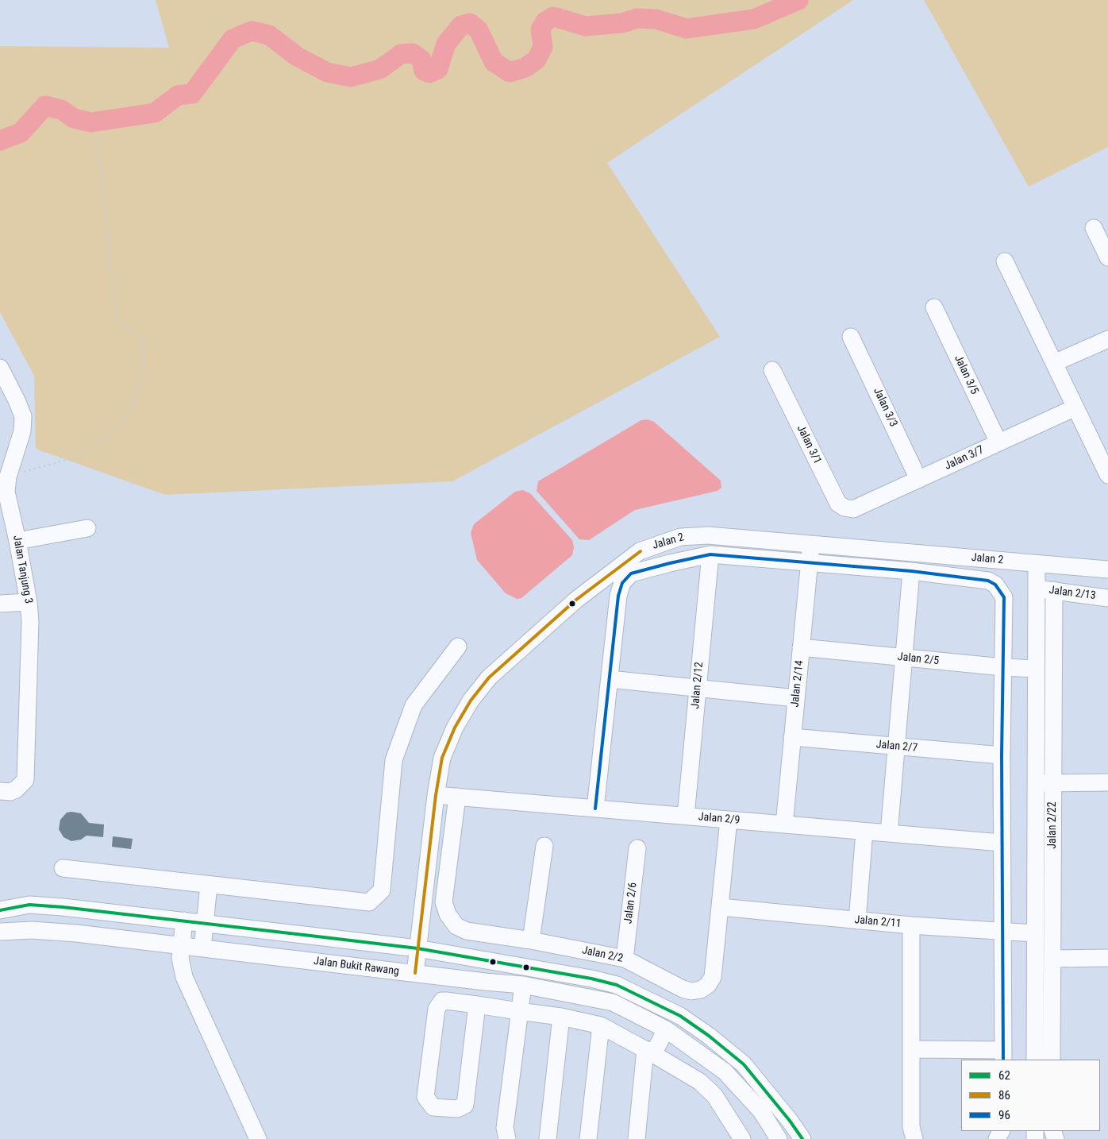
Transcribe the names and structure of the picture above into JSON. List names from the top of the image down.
{
  "streets": {
    "street": [
      "Jalan 3/5",
      "Jalan 3/3",
      "Jalan 3/1",
      "Jalan 3/7",
      "Jalan 2",
      "Jalan Tanjung 3",
      "Jalan 2/13",
      "Jalan 2/5",
      "Jalan 2/14",
      "Jalan 2/12",
      "Jalan 2/7",
      "Jalan 2/9",
      "Jalan 2/22",
      "Jalan 2/6",
      "Jalan 2/11",
      "Jalan 2/2",
      "Jalan Bukit Rawang"
    ]
  },
  "crossings": [
    ["Jalan 3/5", "Jalan 3/7"],
    ["Jalan 3/3", "Jalan 3/7"],
    ["Jalan 3/1", "Jalan 3/7"],
    ["Jalan 2", "Jalan 2/14"],
    ["Jalan 2", "Jalan 2/9"],
    ["Jalan 2", "Jalan Bukit Rawang"],
    ["Jalan 2/13", "Jalan 2/22"],
    ["Jalan 2/5", "Jalan 2/14"],
    ["Jalan 2/14", "Jalan 2/7"],
    ["Jalan 2/14", "Jalan 2/9"],
    ["Jalan 2/12", "Jalan 2/9"],
    ["Jalan 2/9", "Jalan 2/2"],
    ["Jalan 2/6", "Jalan 2/2"],
    ["Jalan 2/11", "Jalan 2/2"]
  ],
  "lines": ["transit line 86", "transit line 96", "transit line 62"],
  "legend": ["62", "86", "96"]
}
